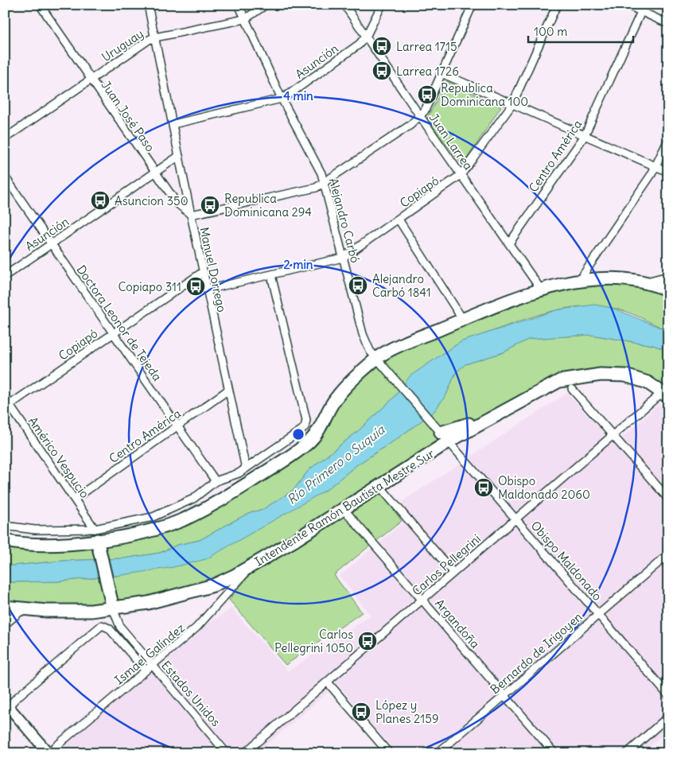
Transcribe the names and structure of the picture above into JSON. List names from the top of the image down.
{
  "streets": {
    "main road": ["Intendente Ramón Bautista Mestre Sur"],
    "street": [
      "Uruguay",
      "Asunción",
      "Juan José Paso",
      "Juan Larrea",
      "Centro América",
      "Copiapó",
      "Alejandro Carbó",
      "Manuel Dorrego",
      "Doctora Leonor de Tejeda",
      "Américo Vespucio",
      "Obispo Maldonado",
      "Carlos Pellegrini",
      "Argandoña",
      "Bernardo de Irigoyen",
      "Ismael Galíndez",
      "Estados Unidos"
    ]
  },
  "crossings": [
    ["Uruguay", "Juan José Paso"],
    ["Uruguay", "Alejandro Carbó"],
    ["Uruguay", "Manuel Dorrego"],
    ["Asunción", "Juan José Paso"],
    ["Asunción", "Juan Larrea"],
    ["Asunción", "Alejandro Carbó"],
    ["Asunción", "Manuel Dorrego"],
    ["Asunción", "Doctora Leonor de Tejeda"],
    ["Juan José Paso", "Manuel Dorrego"],
    ["Juan Larrea", "Centro América"],
    ["Juan Larrea", "Copiapó"],
    ["Centro América", "Manuel Dorrego"],
    ["Centro América", "Doctora Leonor de Tejeda"],
    ["Centro América", "Américo Vespucio"],
    ["Copiapó", "Alejandro Carbó"],
    ["Copiapó", "Manuel Dorrego"],
    ["Copiapó", "Doctora Leonor de Tejeda"],
    ["Copiapó", "Américo Vespucio"],
    ["Alejandro Carbó", "Obispo Maldonado"],
    ["Intendente Ramón Bautista Mestre Sur", "Obispo Maldonado"],
    ["Intendente Ramón Bautista Mestre Sur", "Carlos Pellegrini"],
    ["Intendente Ramón Bautista Mestre Sur", "Argandoña"],
    ["Intendente Ramón Bautista Mestre Sur", "Ismael Galíndez"],
    ["Intendente Ramón Bautista Mestre Sur", "Estados Unidos"],
    ["Obispo Maldonado", "Carlos Pellegrini"],
    ["Obispo Maldonado", "Bernardo de Irigoyen"],
    ["Carlos Pellegrini", "Argandoña"],
    ["Argandoña", "Bernardo de Irigoyen"],
    ["Ismael Galíndez", "Estados Unidos"]
  ],
  "water": ["Río Primero o Suquía"],
  "places": {
    "bus stop": [
      "Larrea 1715",
      "Larrea 1726",
      "Republica Dominicana 100",
      "Asuncion 350",
      "Republica Dominicana 294",
      "Alejandro Carbó 1841",
      "Copiapo 311",
      "Obispo Maldonado 2060",
      "Carlos Pellegrini 1050",
      "López y Planes 2159"
    ]
  },
  "scale_bar": "100 m",
  "rings": ["4 min", "2 min"]
}
